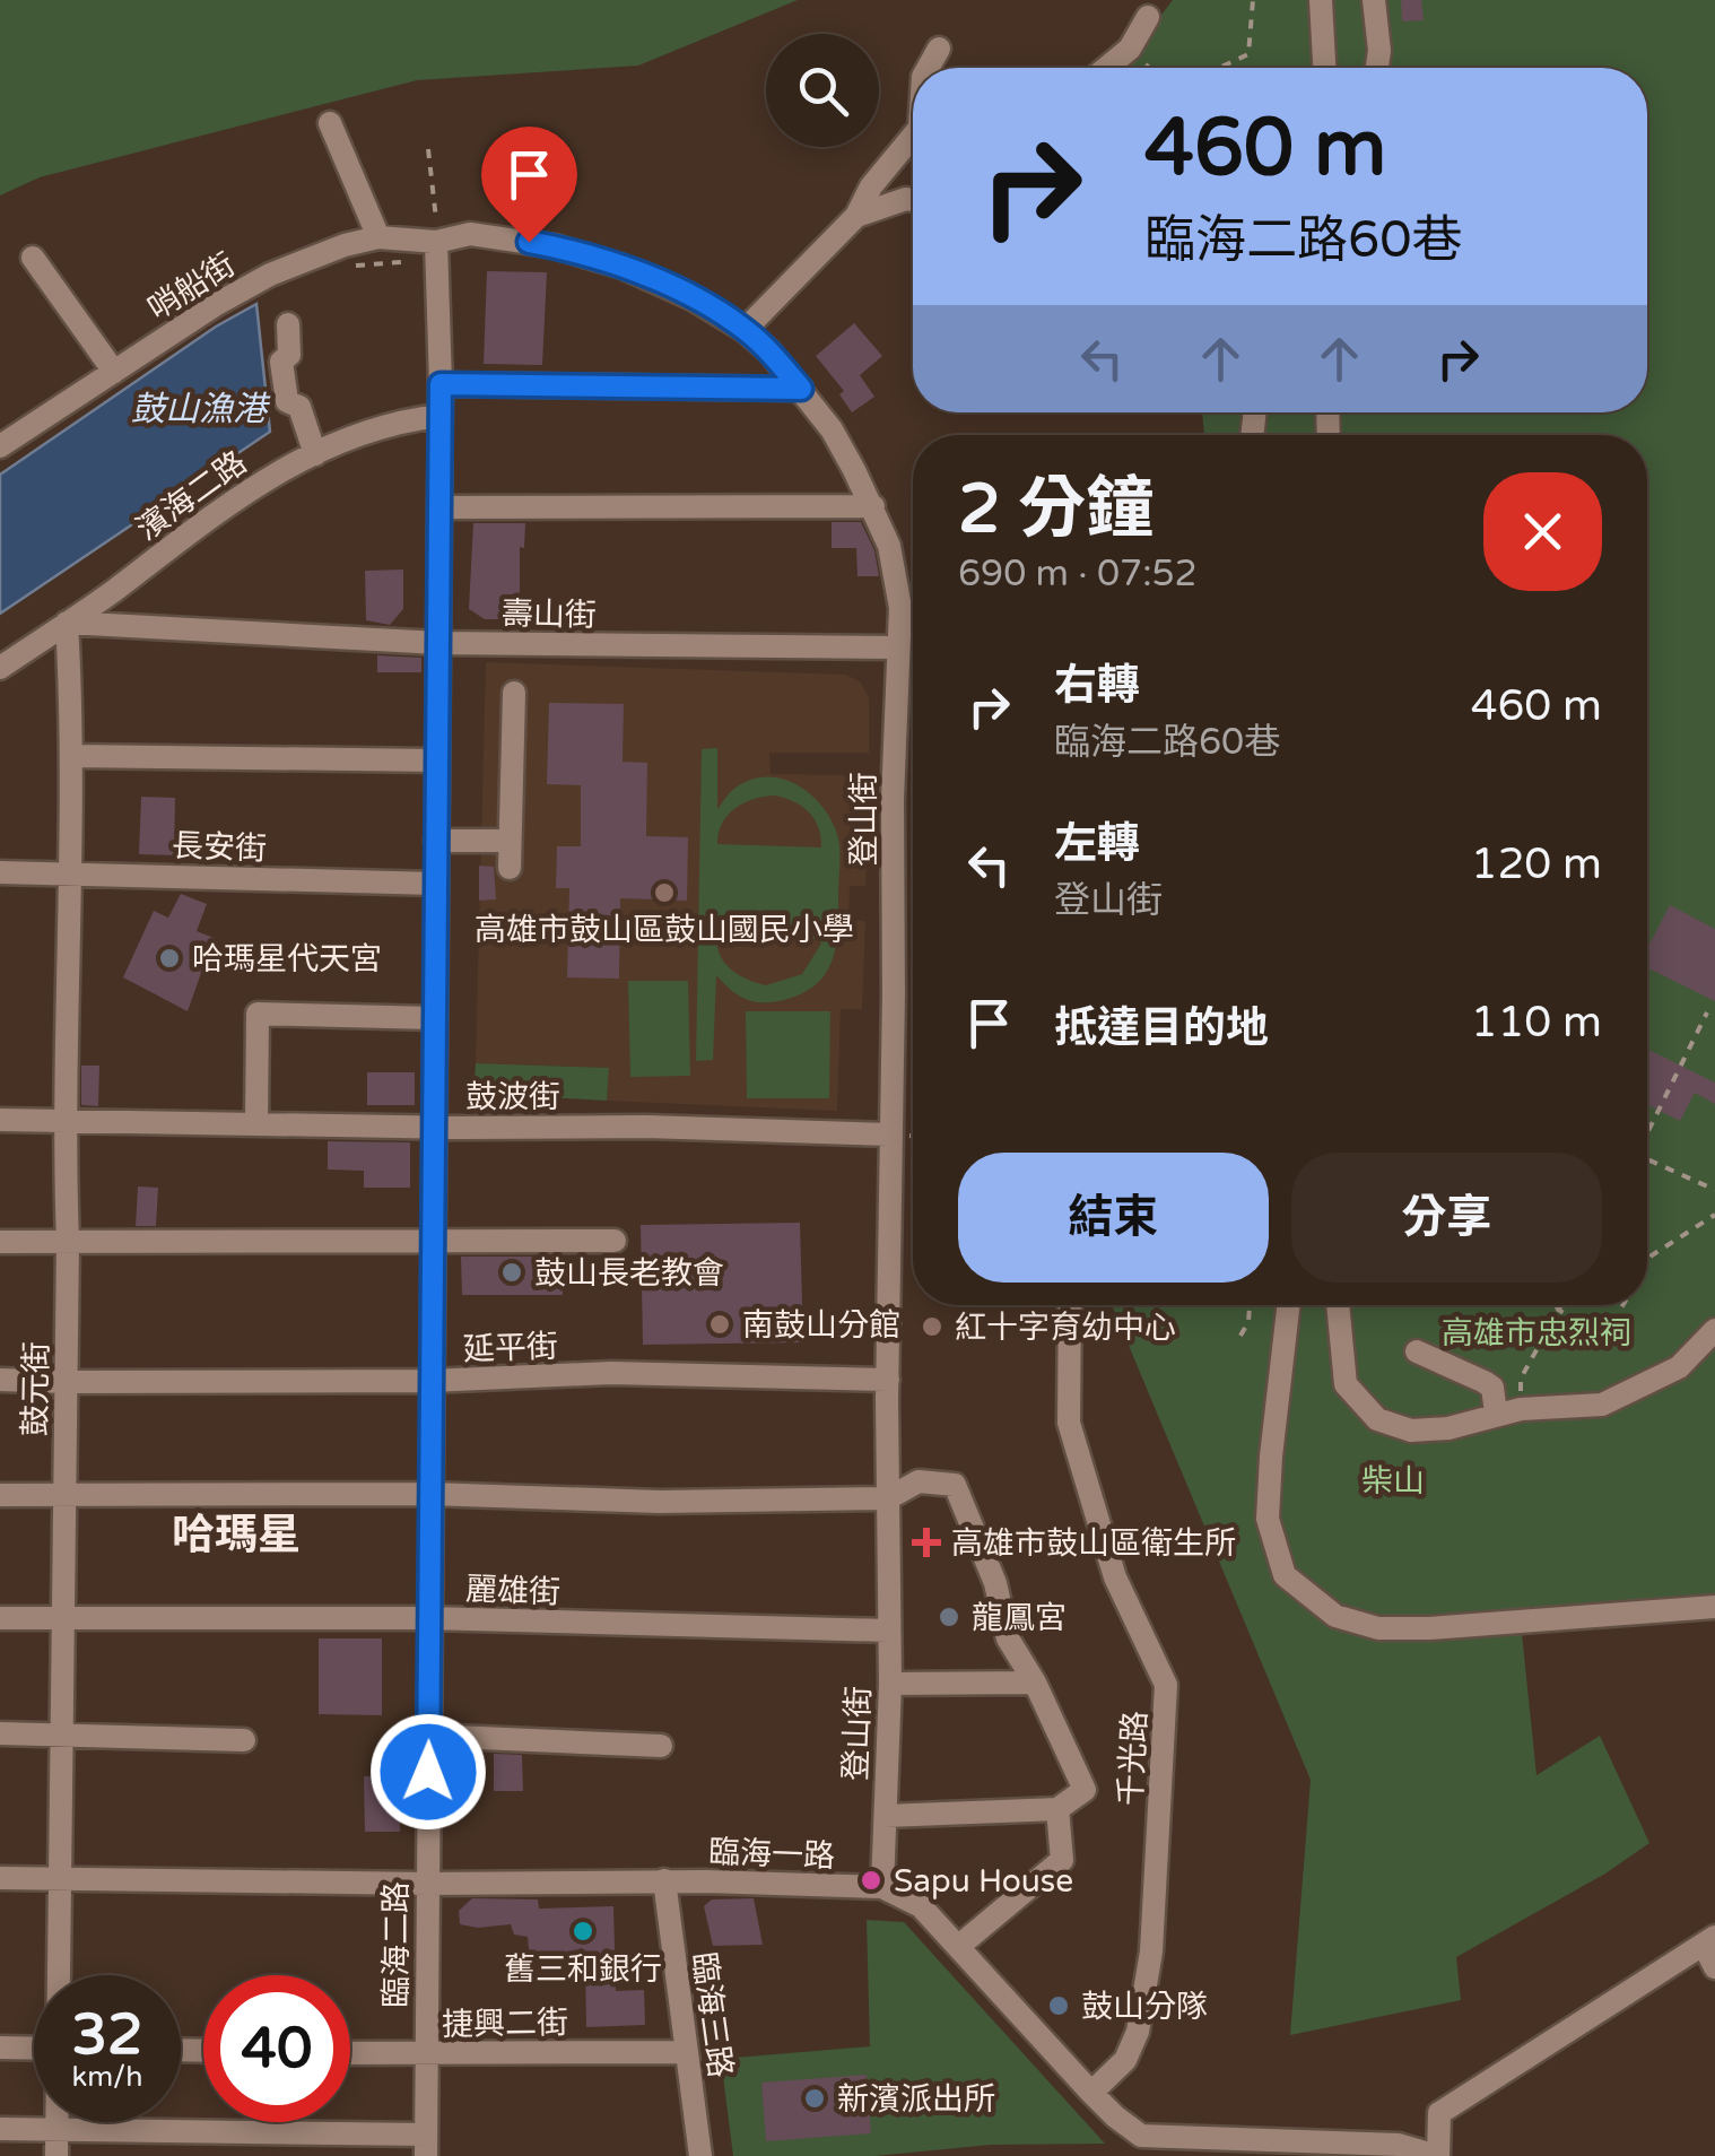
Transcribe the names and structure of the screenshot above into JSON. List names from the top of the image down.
{
  "streets": {
    "street": [
      "哨船街",
      "濱海二路",
      "壽山街",
      "登山街",
      "長安街",
      "鼓波街",
      "延平街",
      "鼓元街",
      "麗雄街",
      "千光路",
      "臨海一路",
      "臨海二路",
      "臨海三路",
      "捷興二街"
    ]
  },
  "crossings": [
    ["哨船街", "登山街"],
    ["哨船街", "臨海二路"],
    ["濱海二路", "壽山街"],
    ["濱海二路", "鼓元街"],
    ["濱海二路", "臨海二路"],
    ["壽山街", "登山街"],
    ["壽山街", "鼓元街"],
    ["壽山街", "臨海二路"],
    ["登山街", "鼓波街"],
    ["登山街", "延平街"],
    ["登山街", "麗雄街"],
    ["登山街", "臨海一路"],
    ["登山街", "臨海二路"],
    ["長安街", "鼓元街"],
    ["長安街", "臨海二路"],
    ["鼓波街", "鼓元街"],
    ["鼓波街", "臨海二路"],
    ["延平街", "鼓元街"],
    ["延平街", "臨海二路"],
    ["鼓元街", "麗雄街"],
    ["鼓元街", "臨海一路"],
    ["麗雄街", "臨海二路"],
    ["臨海一路", "臨海二路"],
    ["臨海一路", "臨海三路"],
    ["臨海二路", "捷興二街"],
    ["臨海三路", "捷興二街"]
  ],
  "districts": ["哈瑪星"],
  "water": ["鼓山漁港"],
  "parks": ["高雄市忠烈祠", "柴山"],
  "places": {
    "other": [
      "高雄市鼓山區鼓山國民小學",
      "哈瑪星代天宮",
      "鼓山長老教會",
      "南鼓山分館",
      "紅十字育幼中心",
      "龍鳳宮",
      "Sapu House",
      "舊三和銀行",
      "鼓山分隊",
      "新濱派出所"
    ],
    "health": ["高雄市鼓山區衛生所"]
  },
  "page": {
    "turn": ["460 m", "臨海二路60巷"],
    "heading": ["2 分鐘", "690 m · 07:52"],
    "list": [
      {
        "name": "右轉",
        "note": "臨海二路60巷",
        "value": "460 m"
      },
      {
        "name": "左轉",
        "note": "登山街",
        "value": "120 m"
      },
      {
        "name": "抵達目的地",
        "value": "110 m"
      }
    ],
    "buttons": ["結束", "分享"],
    "speed": "32 km/h",
    "limit": "40"
  }
}
